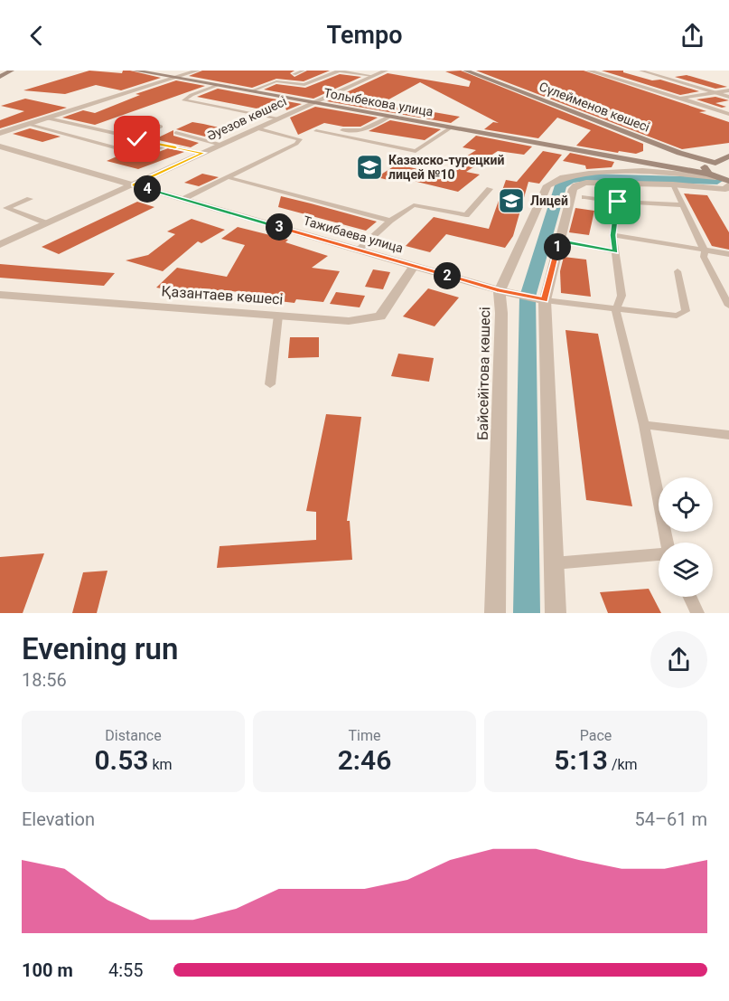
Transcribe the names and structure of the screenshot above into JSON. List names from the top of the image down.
{
  "streets": {
    "street": [
      "Толыбекова улица",
      "Сүлейменов көшесі",
      "Әуезов көшесі",
      "Тажибаева улица",
      "Қазантаев көшесі",
      "Байсейітова көшесі"
    ]
  },
  "crossings": [
    ["Толыбекова улица", "Әуезов көшесі"],
    ["Толыбекова улица", "Байсейітова көшесі"],
    ["Әуезов көшесі", "Тажибаева улица"],
    ["Тажибаева улица", "Қазантаев көшесі"],
    ["Тажибаева улица", "Байсейітова көшесі"]
  ],
  "places": {
    "school or university": ["Казахско-турецкий лицей №10", "Лицей"]
  },
  "page": {
    "header": "Tempo",
    "pins": [
      "4",
      "3",
      "1",
      "2"
    ],
    "heading": ["Evening run", "18:56"],
    "stats": [
      ["Distance", "0.53 km"],
      ["Time", "2:46"],
      ["Pace", "5:13 /km"]
    ],
    "chart": ["Elevation", "54–61 m"],
    "list": [
      {
        "name": "100 m",
        "note": "4:55"
      }
    ]
  }
}
